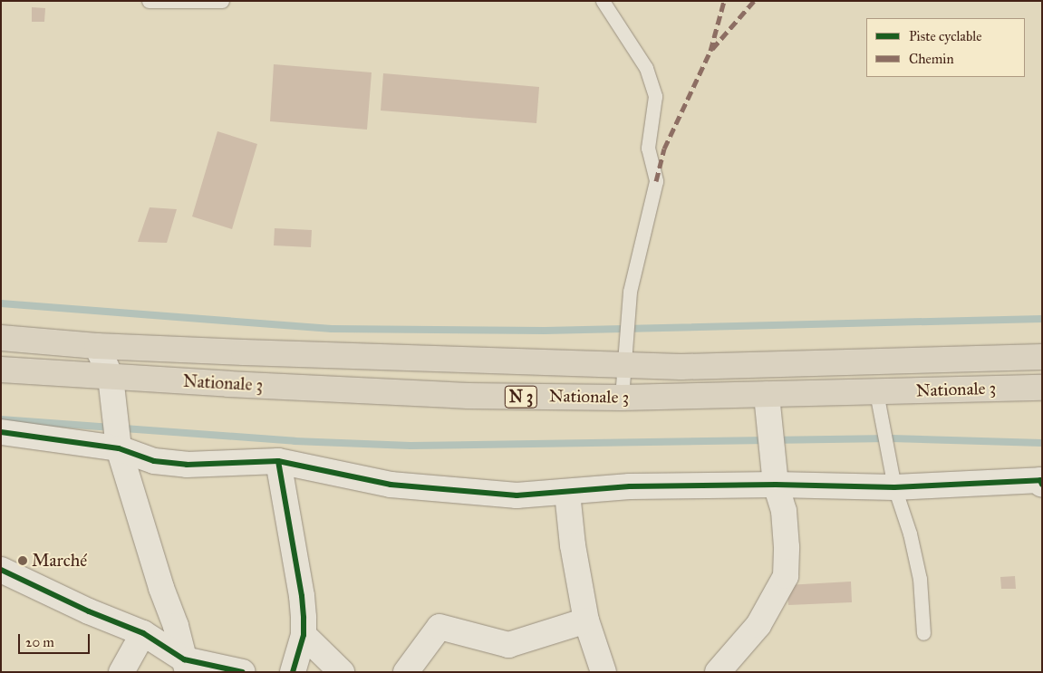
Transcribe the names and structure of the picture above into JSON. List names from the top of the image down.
{
  "streets": {
    "main road": ["Nationale 3", "N 3"]
  },
  "places": ["Marché"],
  "legend": ["Piste cyclable", "Chemin"],
  "scale_bar": "20 m"
}
